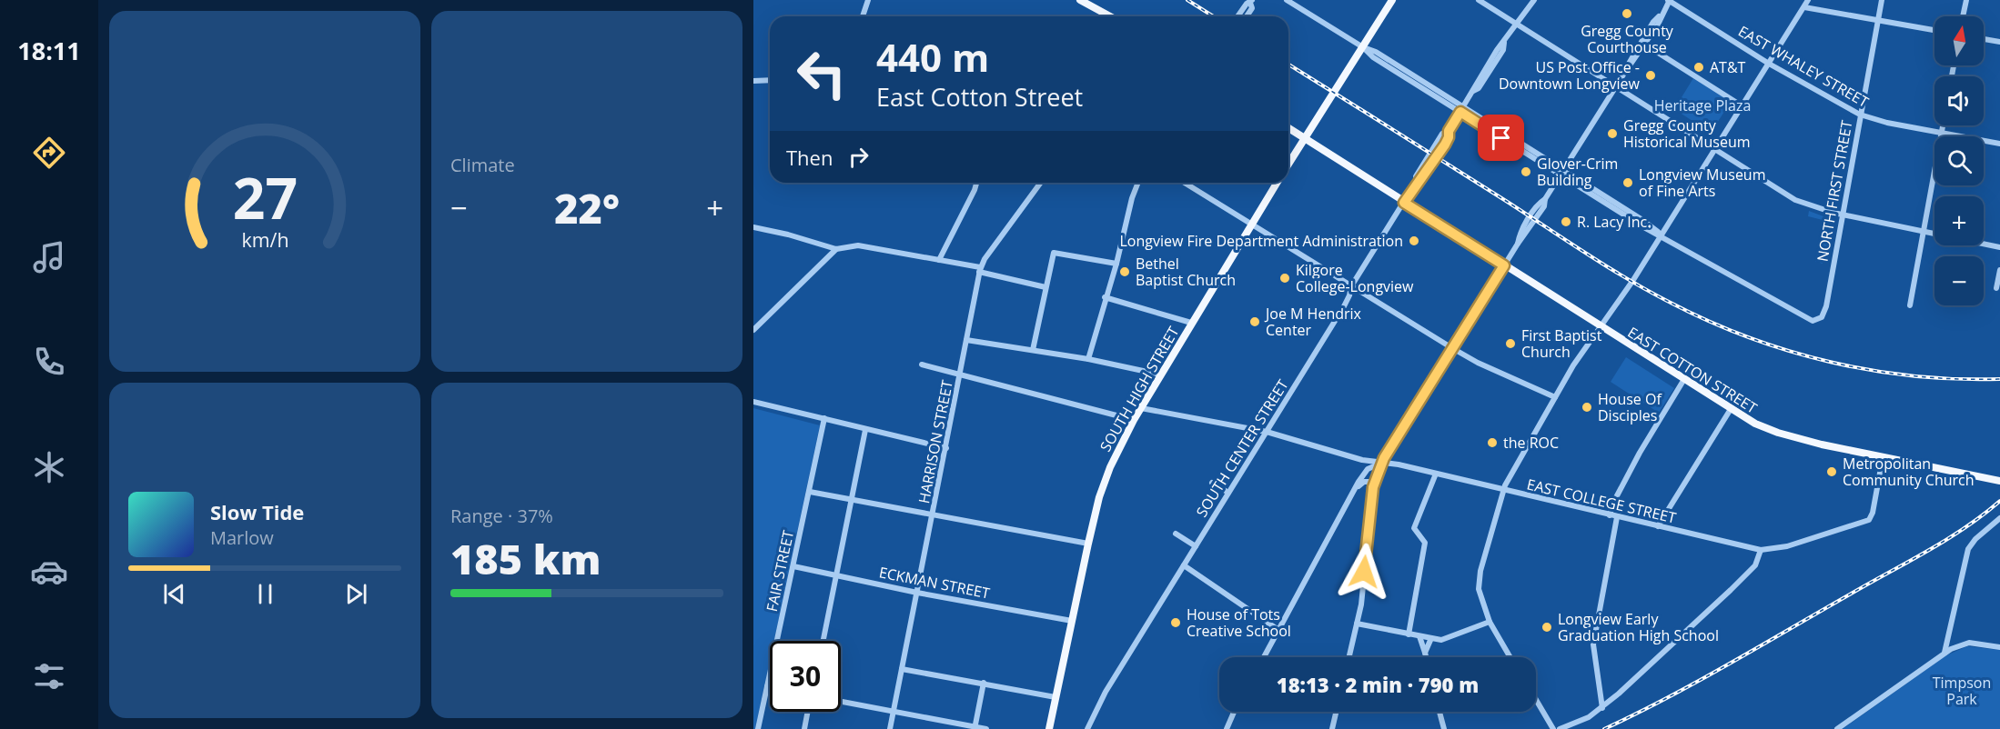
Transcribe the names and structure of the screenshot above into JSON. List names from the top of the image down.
{
  "streets": {
    "main road": ["EAST COTTON STREET", "SOUTH HIGH STREET"],
    "street": [
      "EAST WHALEY STREET",
      "NORTH FIRST STREET",
      "HARRISON STREET",
      "SOUTH CENTER STREET",
      "EAST COLLEGE STREET",
      "FAIR STREET",
      "ECKMAN STREET"
    ]
  },
  "crossings": [
    ["EAST WHALEY STREET", "NORTH FIRST STREET"],
    ["EAST COTTON STREET", "SOUTH CENTER STREET"],
    ["EAST COTTON STREET", "EAST COLLEGE STREET"],
    ["SOUTH HIGH STREET", "EAST COLLEGE STREET"],
    ["SOUTH HIGH STREET", "ECKMAN STREET"],
    ["HARRISON STREET", "ECKMAN STREET"],
    ["SOUTH CENTER STREET", "EAST COLLEGE STREET"],
    ["FAIR STREET", "ECKMAN STREET"]
  ],
  "parks": ["Heritage Plaza", "Timpson Park"],
  "places": [
    "Gregg County Courthouse",
    "AT&T",
    "US Post Office - Downtown Longview",
    "Gregg County Historical Museum",
    "Glover-Crim Building",
    "Longview Museum of Fine Arts",
    "R. Lacy Inc.",
    "Longview Fire Department Administration",
    "Bethel Baptist Church",
    "Kilgore College-Longview",
    "Joe M Hendrix Center",
    "First Baptist Church",
    "House Of Disciples",
    "the ROC",
    "Metropolitan Community Church",
    "House of Tots Creative School",
    "Longview Early Graduation High School"
  ],
  "north": "top",
  "page": {
    "tabs": "18:11",
    "tile": [
      "Climate",
      ["Range · 37%", "185 km"]
    ],
    "map_buttons": ["+", "−"],
    "turn": ["440 m", "East Cotton Street"],
    "then": "Then",
    "heat": ["−", "22°", "+"],
    "song": ["Slow Tide", "Marlow"],
    "limit": "30",
    "trip": "18:13 · 2 min · 790 m",
    "gauge": ["27", "km/h"]
  }
}
